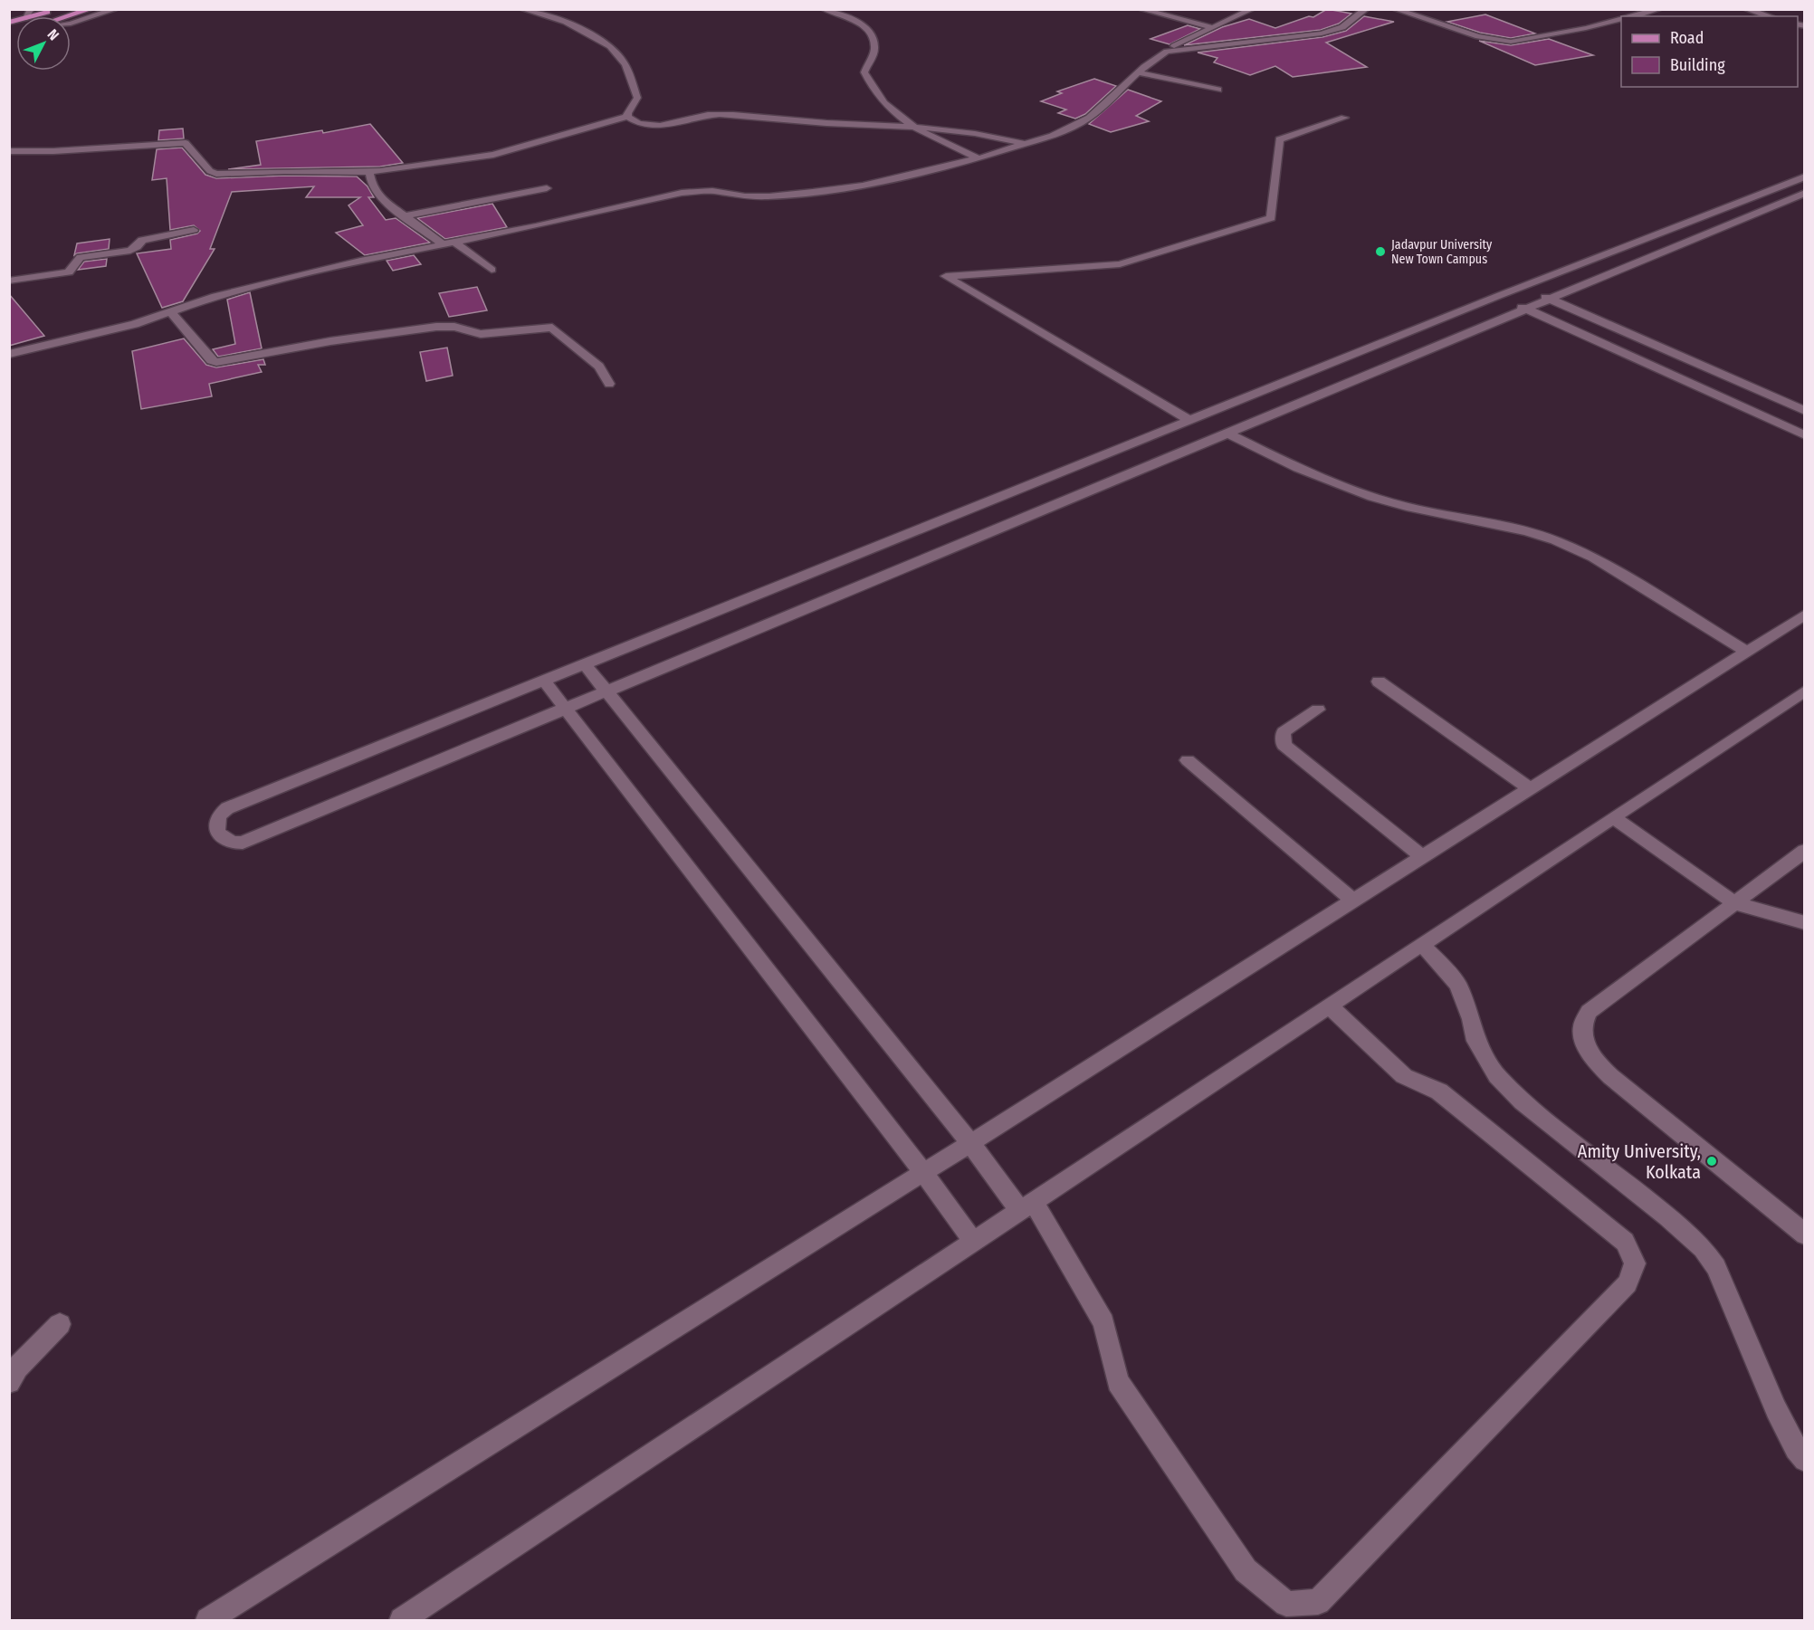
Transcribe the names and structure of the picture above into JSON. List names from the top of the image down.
{
  "places": ["Jadavpur University New Town Campus", "Amity University, Kolkata"],
  "legend": ["Road", "Building"],
  "north": "top right"
}
